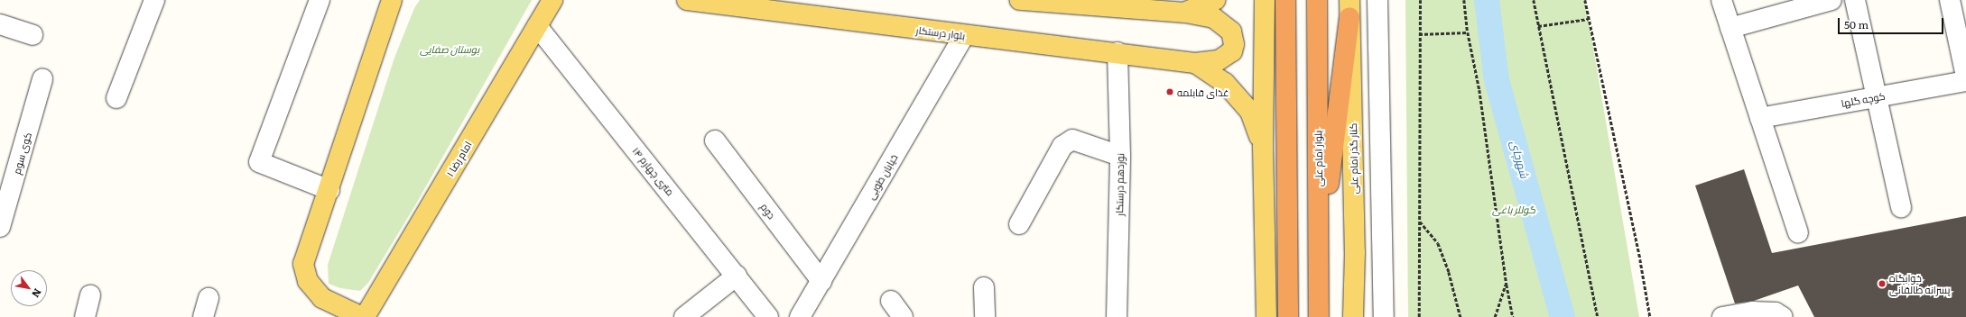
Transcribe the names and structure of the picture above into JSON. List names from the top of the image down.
{
  "streets": {
    "highway": ["بلوار امام علی"],
    "main road": ["بلوار درستکار", "امام رضا ۱", "کنار گذر امام علی"],
    "street": [
      "کوچه گلها",
      "کوی سوم",
      "۱۴ متری چهارم",
      "خیابان طوبی",
      "نوزدهم درستکار",
      "دوم"
    ]
  },
  "crossings": [
    ["بلوار درستکار", "خیابان طوبی"],
    ["بلوار درستکار", "نوزدهم درستکار"],
    ["امام رضا ۱", "۱۴ متری چهارم"],
    ["خیابان طوبی", "دوم"]
  ],
  "water": ["شهرچای"],
  "parks": ["بوستان صفایی", "گوللر باغی"],
  "places": ["غذای قابلمه", "خوابگاه پسرانه طالقانی"],
  "scale_bar": "50 m",
  "north": "bottom right"
}
